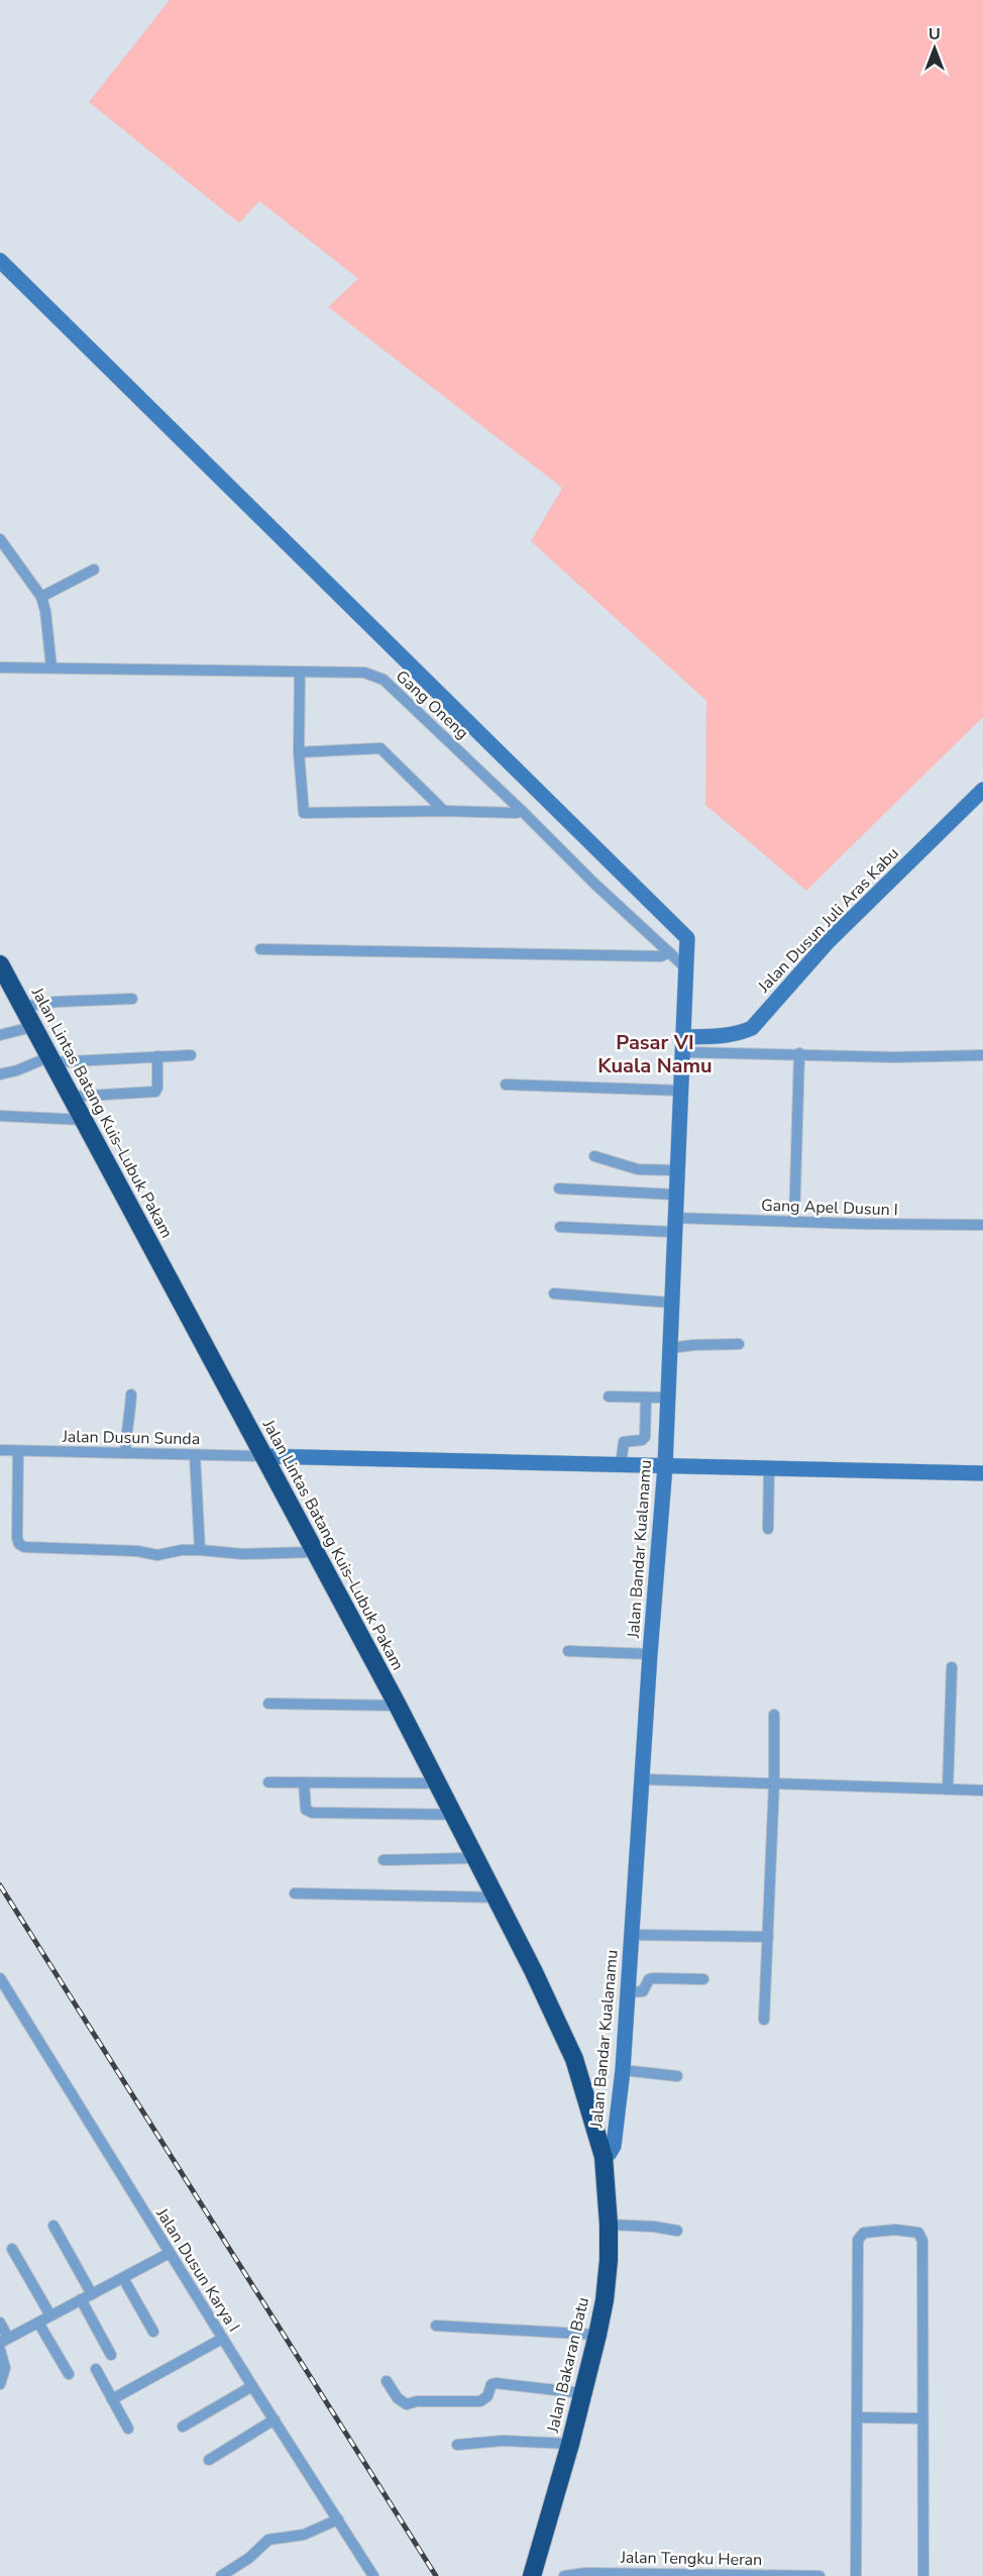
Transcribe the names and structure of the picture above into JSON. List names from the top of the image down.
{
  "streets": {
    "highway": ["Jalan Lintas Batang Kuis–Lubuk Pakam", "Jalan Bakaran Batu"],
    "street": [
      "Gang Oneng",
      "Jalan Dusun Juli Aras Kabu",
      "Gang Apel Dusun I",
      "Jalan Dusun Sunda",
      "Jalan Bandar Kualanamu",
      "Jalan Dusun Karya I",
      "Jalan Tengku Heran"
    ]
  },
  "crossings": [
    ["Gang Oneng", "Jalan Bandar Kualanamu"],
    ["Jalan Dusun Juli Aras Kabu", "Jalan Bandar Kualanamu"],
    ["Jalan Lintas Batang Kuis–Lubuk Pakam", "Jalan Dusun Sunda"],
    ["Jalan Lintas Batang Kuis–Lubuk Pakam", "Jalan Bandar Kualanamu"],
    ["Jalan Lintas Batang Kuis–Lubuk Pakam", "Jalan Bakaran Batu"],
    ["Gang Apel Dusun I", "Jalan Bandar Kualanamu"],
    ["Jalan Bandar Kualanamu", "Jalan Bakaran Batu"]
  ],
  "districts": ["Pasar VI Kuala Namu"],
  "north": "top"
}
